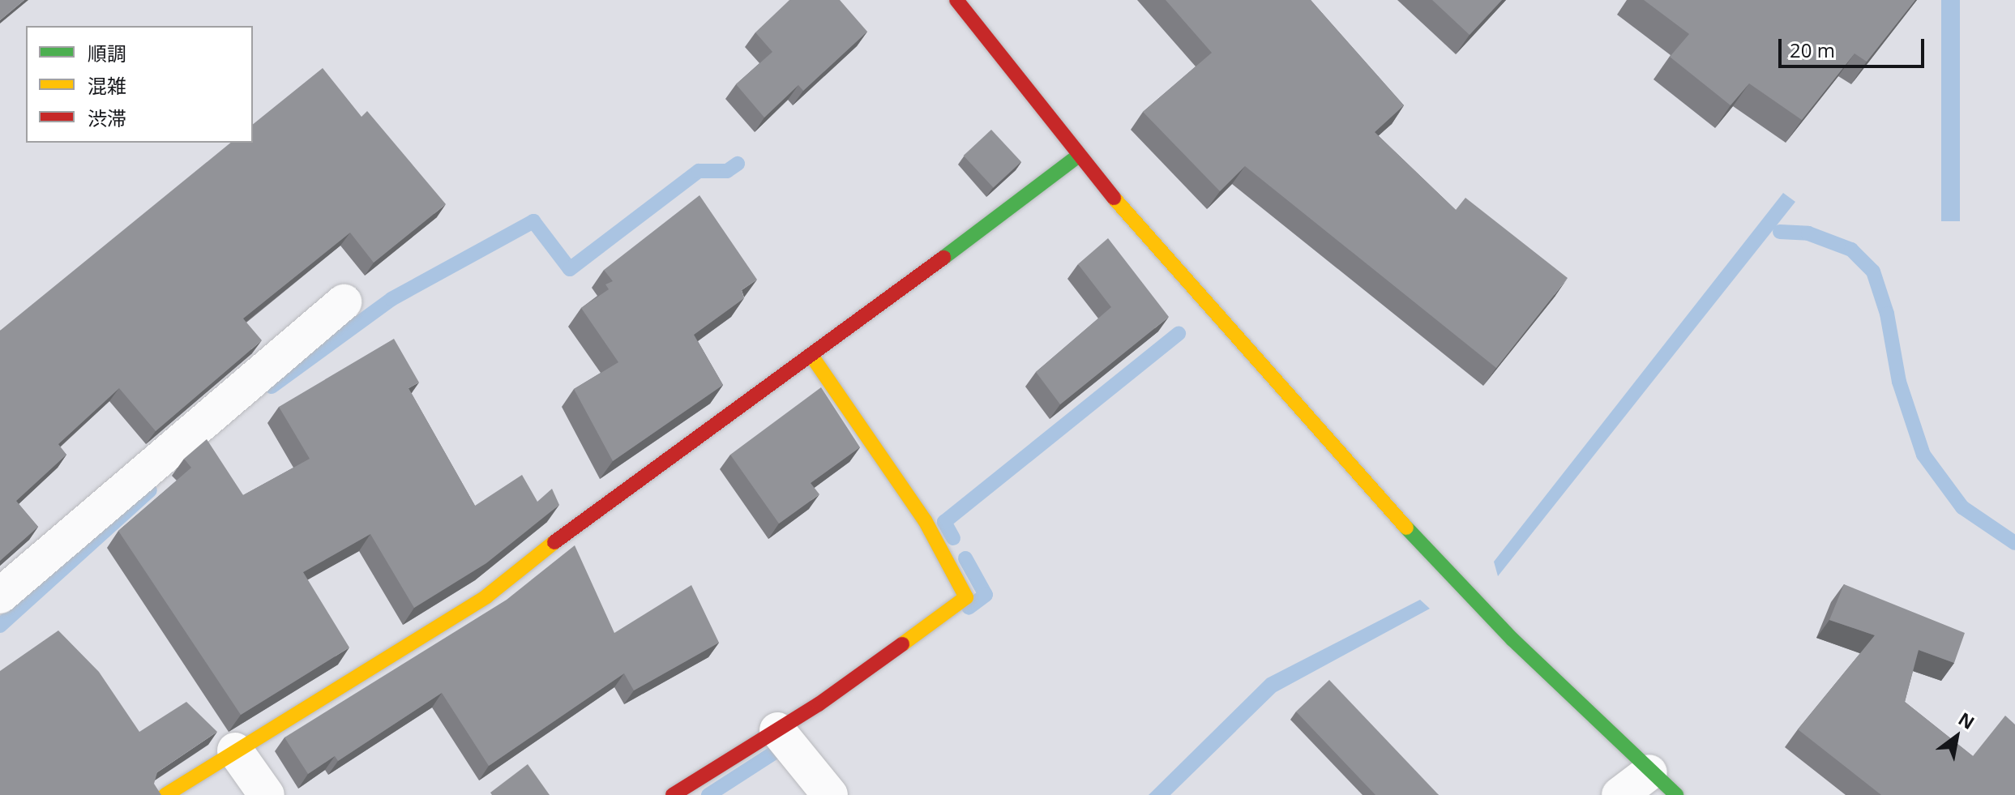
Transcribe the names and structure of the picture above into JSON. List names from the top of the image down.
{
  "legend": ["順調", "混雑", "渋滞"],
  "scale_bar": "20 m",
  "north": "top right"
}
